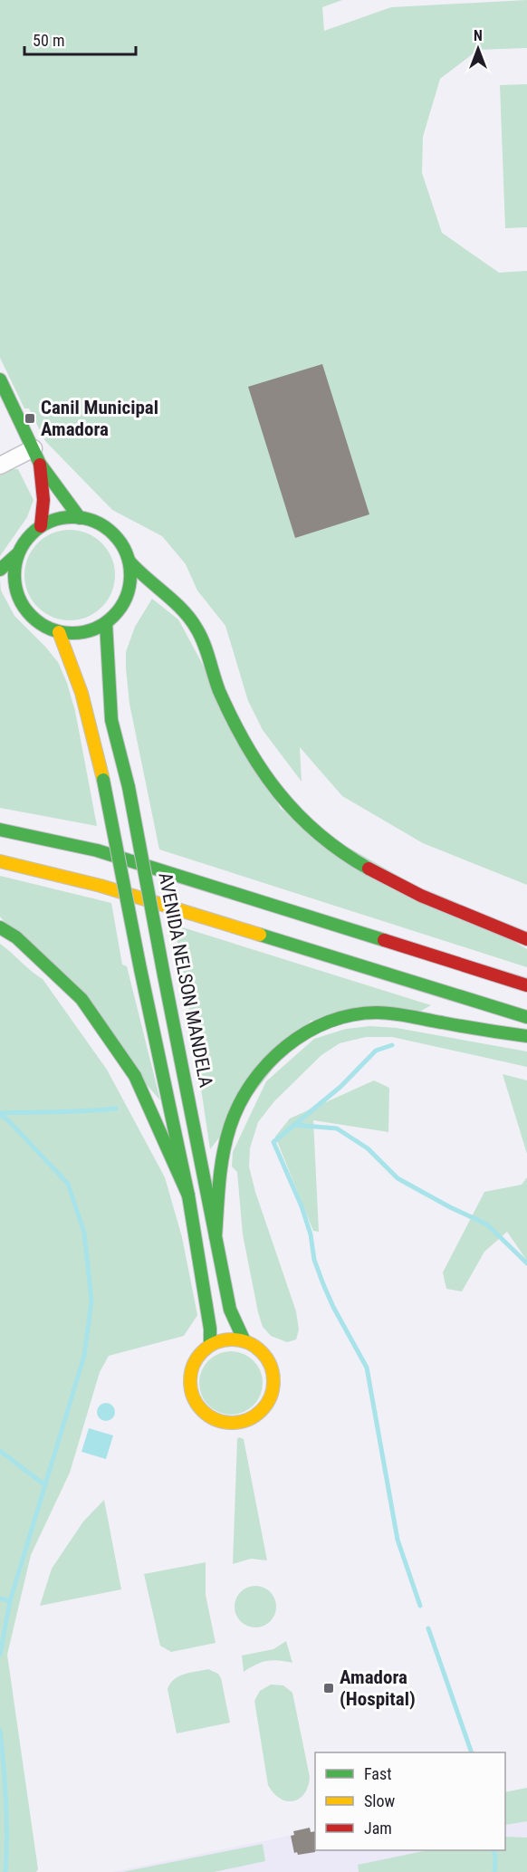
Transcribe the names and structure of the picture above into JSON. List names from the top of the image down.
{
  "streets": {
    "main road": ["AVENIDA NELSON MANDELA"]
  },
  "places": {
    "transit": ["Canil Municipal Amadora", "Amadora (Hospital)"]
  },
  "legend": ["Fast", "Slow", "Jam"],
  "scale_bar": "50 m",
  "north": "top"
}
